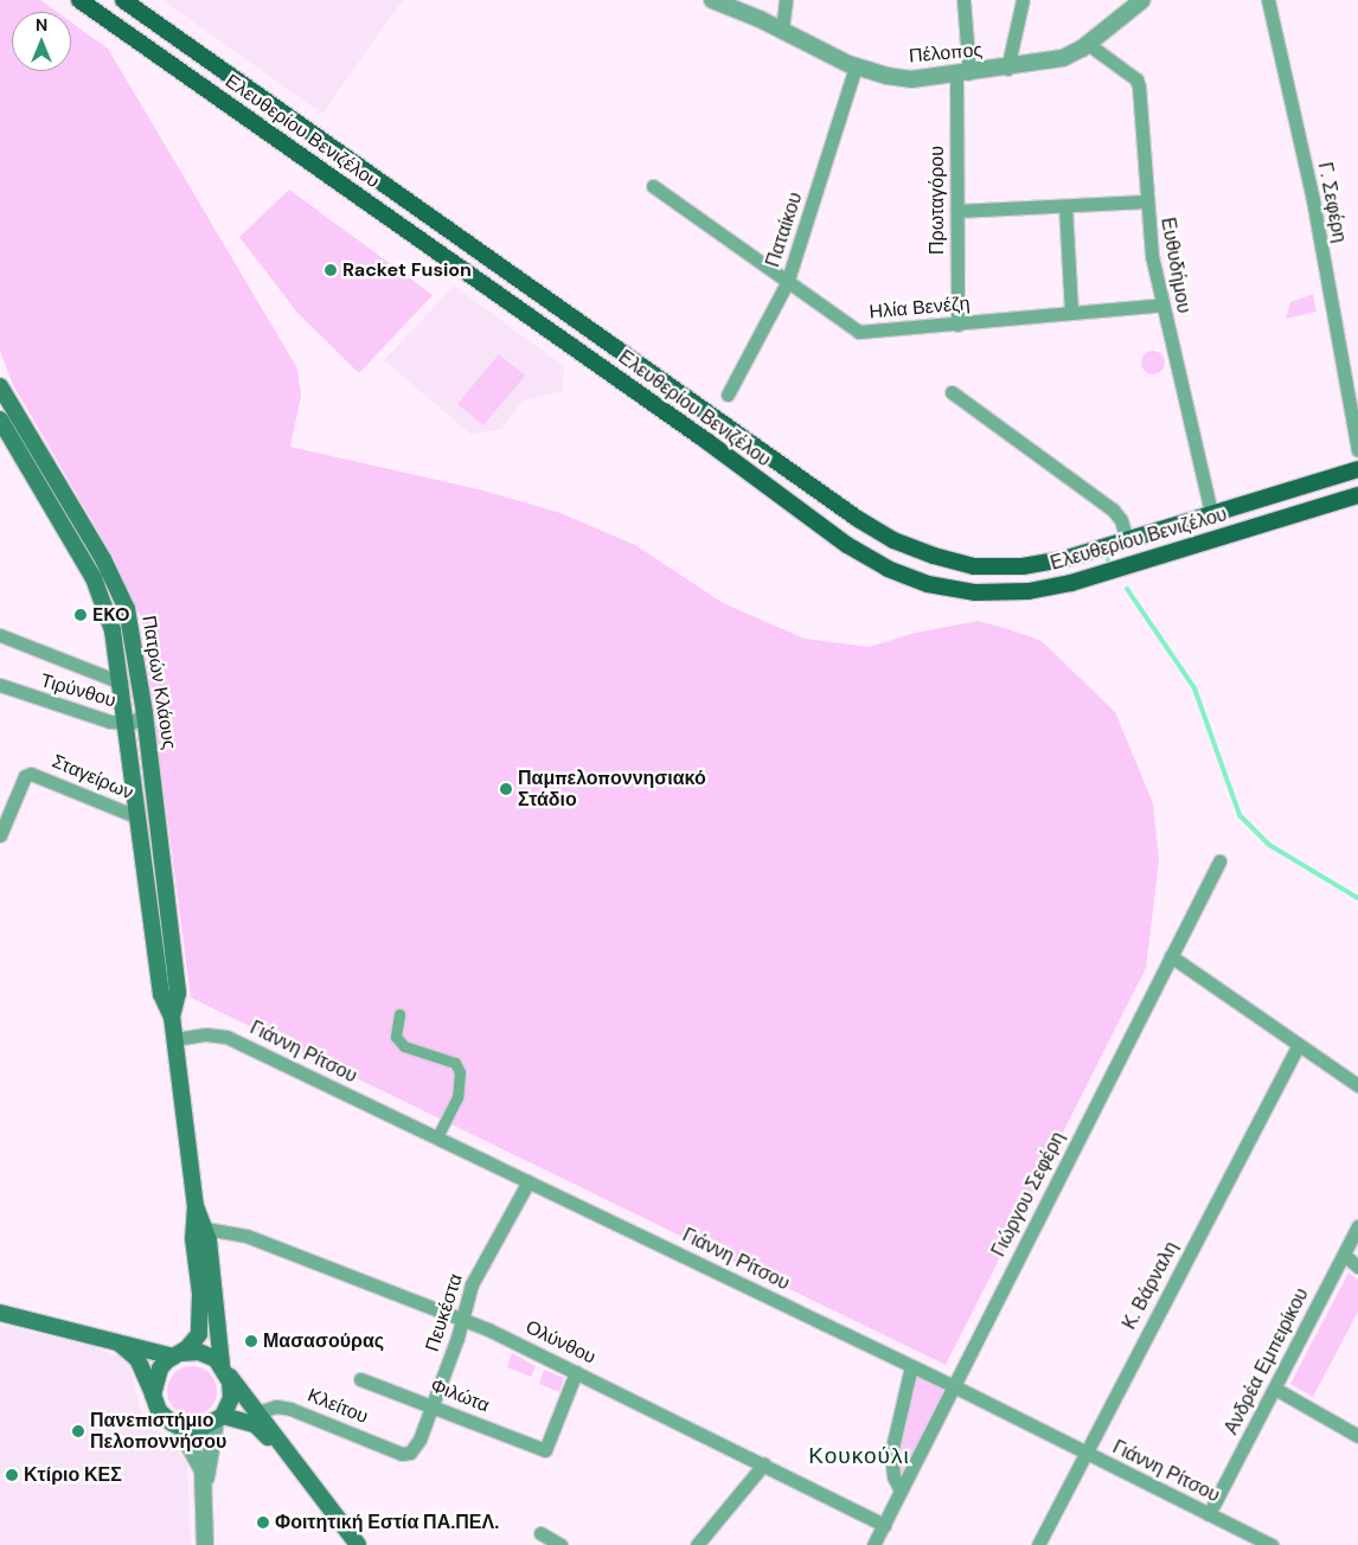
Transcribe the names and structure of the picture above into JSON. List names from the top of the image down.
{
  "streets": {
    "main road": ["Ελευθερίου Βενιζέλου", "Πατρών Κλάους"],
    "street": [
      "Πέλοπος",
      "Πρωταγόρου",
      "Γ. Σεφέρη",
      "Παταίκου",
      "Ευθυδήμου",
      "Ηλία Βενέζη",
      "Τιρύνθου",
      "Σταγείρων",
      "Γιάννη Ρίτσου",
      "Γιώργου Σεφέρη",
      "Κ. Βάρναλη",
      "Πευκέστα",
      "Ολύνθου",
      "Ανδρέα Εμπειρίκου",
      "Φιλώτα",
      "Κλείτου"
    ]
  },
  "crossings": [
    ["Πέλοπος", "Πρωταγόρου"],
    ["Πέλοπος", "Παταίκου"],
    ["Πέλοπος", "Ευθυδήμου"],
    ["Ελευθερίου Βενιζέλου", "Ευθυδήμου"],
    ["Πρωταγόρου", "Ηλία Βενέζη"],
    ["Παταίκου", "Ηλία Βενέζη"],
    ["Ευθυδήμου", "Ηλία Βενέζη"],
    ["Πατρών Κλάους", "Τιρύνθου"],
    ["Πατρών Κλάους", "Σταγείρων"],
    ["Πατρών Κλάους", "Γιάννη Ρίτσου"],
    ["Γιάννη Ρίτσου", "Γιώργου Σεφέρη"],
    ["Γιάννη Ρίτσου", "Κ. Βάρναλη"],
    ["Γιάννη Ρίτσου", "Πευκέστα"],
    ["Γιάννη Ρίτσου", "Ανδρέα Εμπειρίκου"],
    ["Γιώργου Σεφέρη", "Ολύνθου"],
    ["Πευκέστα", "Ολύνθου"],
    ["Πευκέστα", "Φιλώτα"],
    ["Πευκέστα", "Κλείτου"],
    ["Ολύνθου", "Φιλώτα"]
  ],
  "districts": ["Κουκούλι"],
  "places": [
    "Racket Fusion",
    "EKO",
    "Παμπελοποννησιακό Στάδιο",
    "Μασασούρας",
    "Πανεπιστήμιο Πελοποννήσου",
    "Κτίριο ΚΕΣ",
    "Φοιτητική Εστία ΠΑ.ΠΕΛ."
  ],
  "north": "top"
}
